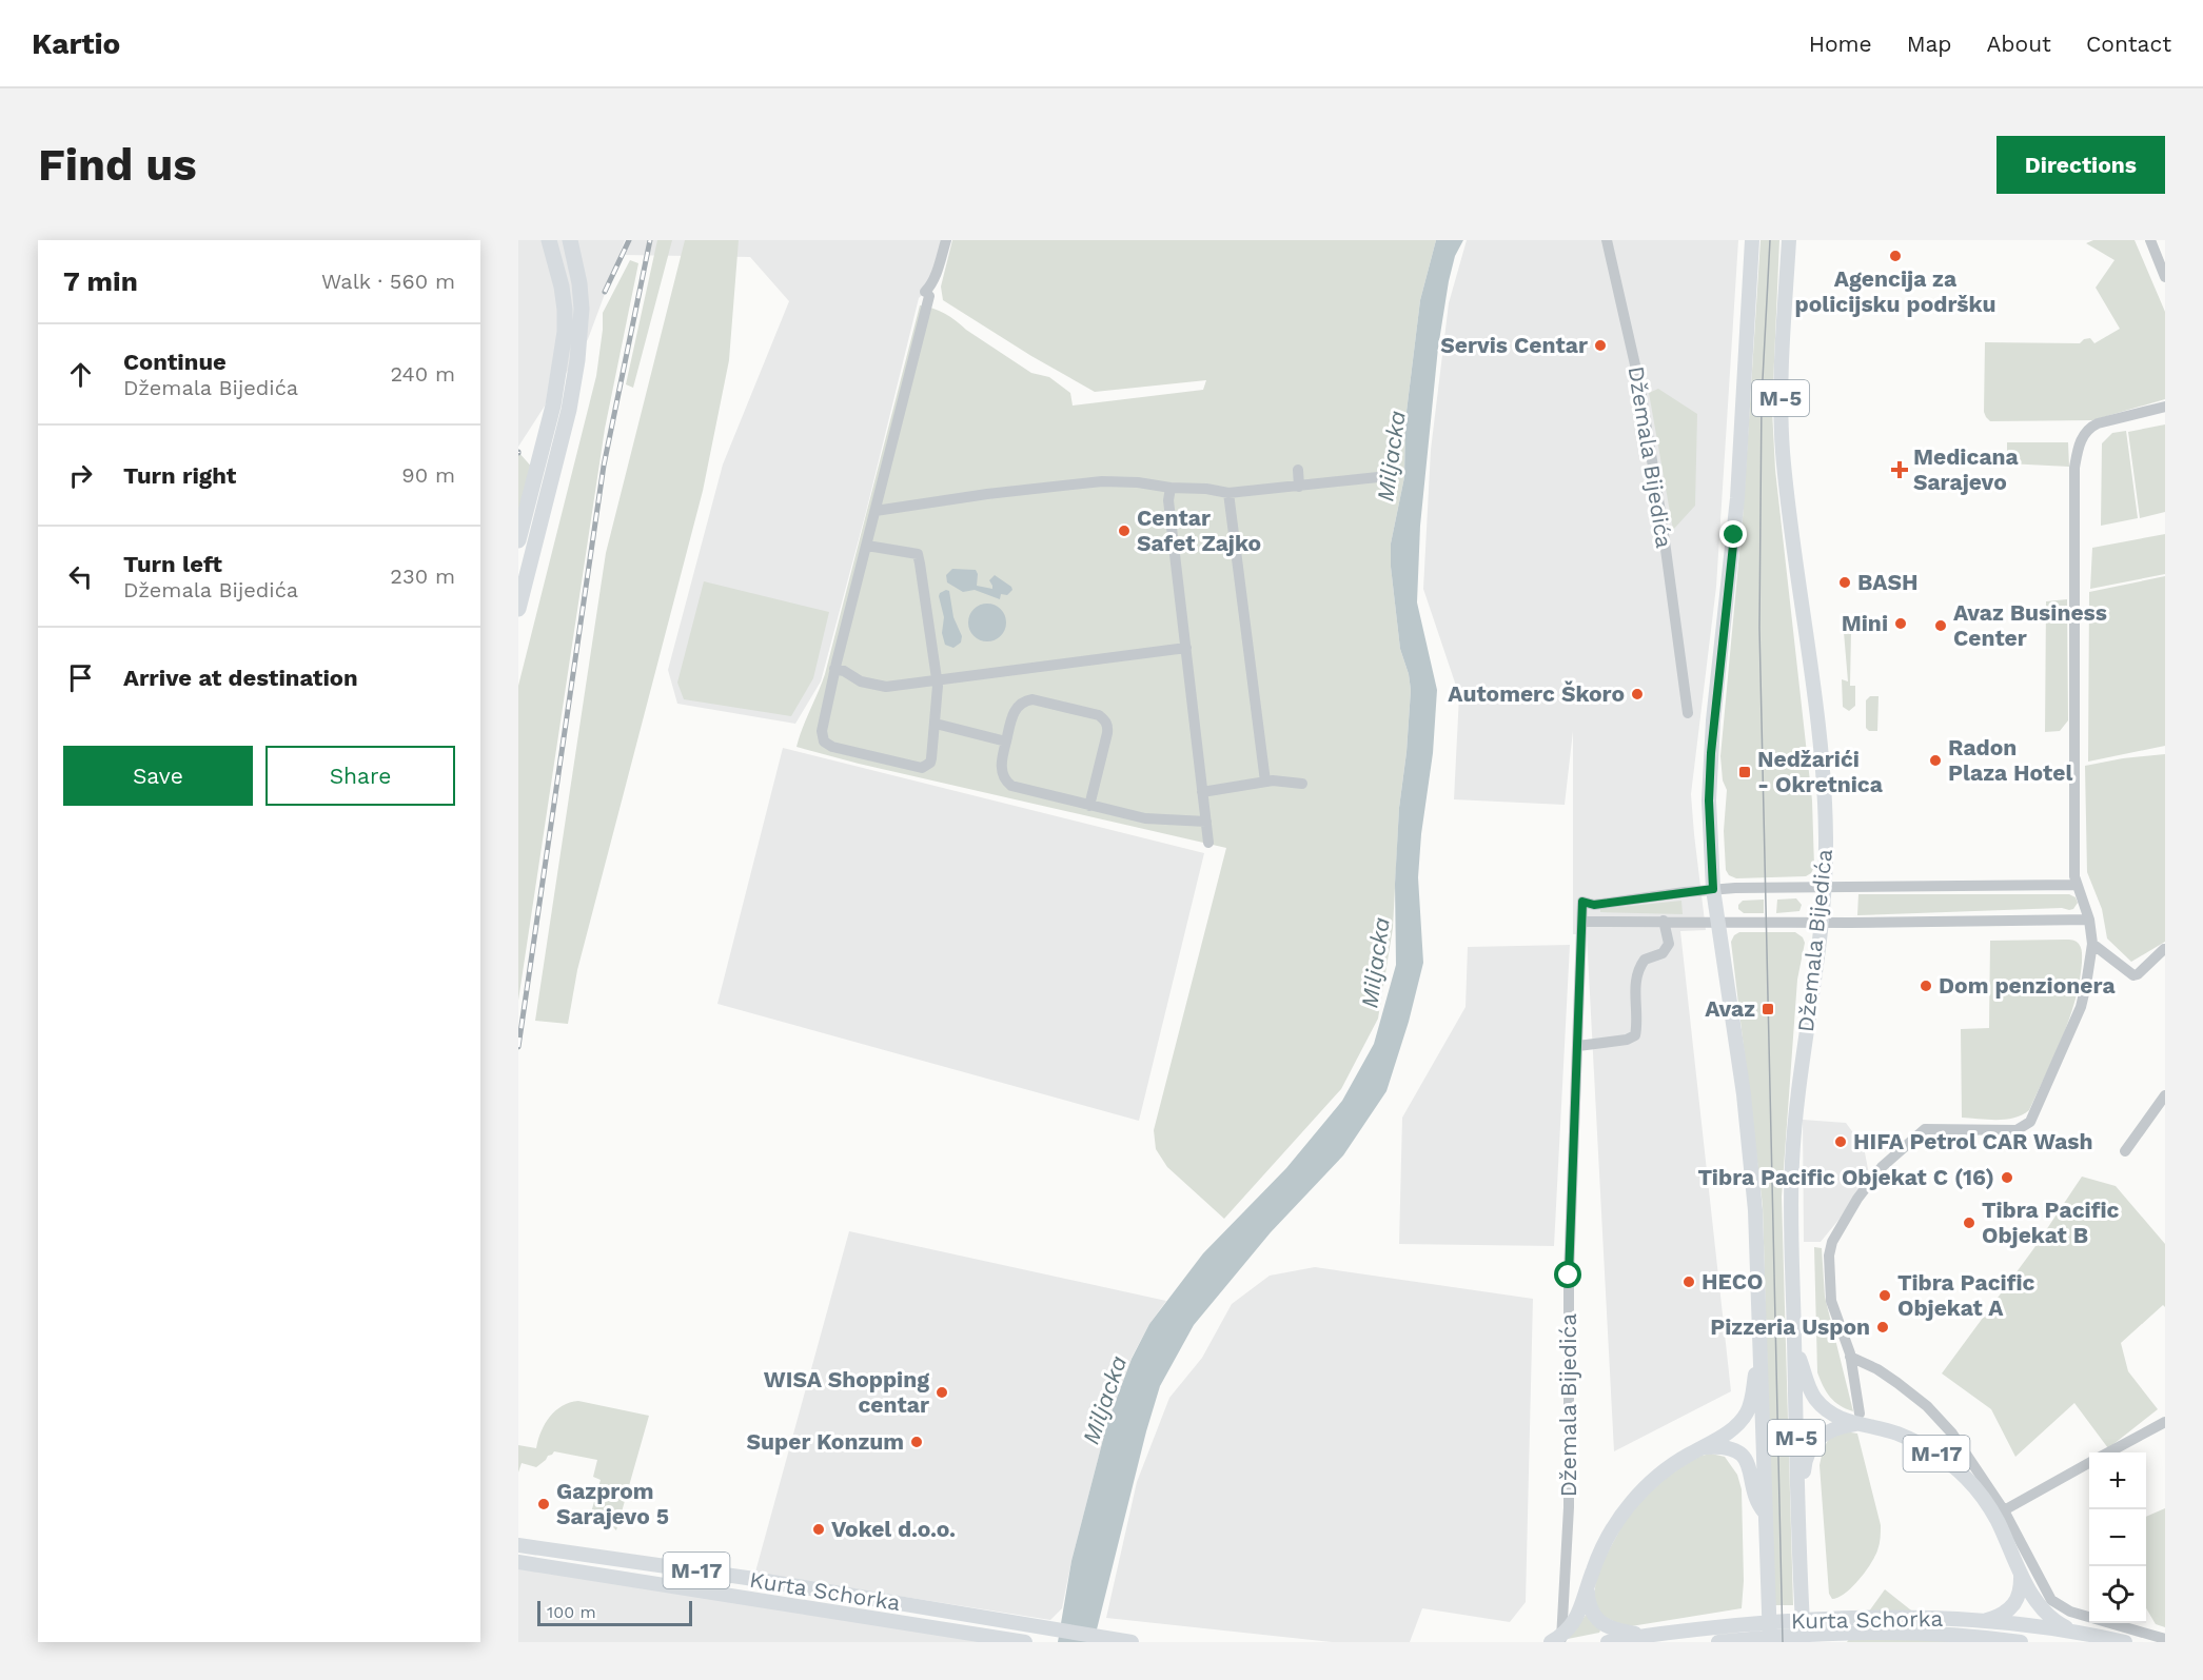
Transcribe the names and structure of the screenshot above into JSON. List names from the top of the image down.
{
  "streets": {
    "main road": [
      "M-5",
      "Džemala Bijedića",
      "M-17",
      "Kurta Schorka"
    ]
  },
  "crossings": [
    ["M-5", "Džemala Bijedića"],
    ["Džemala Bijedića", "M-17"]
  ],
  "water": ["Miljacka"],
  "places": {
    "other": [
      "Agencija za policijsku podršku",
      "Servis Centar",
      "Centar Safet Zajko",
      "BASH",
      "Mini",
      "Avaz Business Center",
      "Automerc Škoro",
      "Radon Plaza Hotel",
      "Dom penzionera",
      "HIFA Petrol CAR Wash",
      "Tibra Pacific Objekat C (16)",
      "Tibra Pacific Objekat B",
      "HECO",
      "Tibra Pacific Objekat A",
      "Pizzeria Uspon",
      "WISA Shopping centar",
      "Super Konzum",
      "Gazprom Sarajevo 5",
      "Vokel d.o.o."
    ],
    "health": ["Medicana Sarajevo"],
    "transit": ["Nedžarići - Okretnica", "Avaz"]
  },
  "scale_bar": "100 m",
  "page": {
    "header": "Kartio",
    "nav": [
      "Home",
      "Map",
      "About",
      "Contact"
    ],
    "buttons": [
      "Directions",
      ["Save", "Share"]
    ],
    "title": "Find us",
    "heading": ["7 min", "Walk · 560 m"],
    "list": [
      ["Continue", "Džemala Bijedića", "240 m"],
      ["Turn right", "90 m"],
      ["Turn left", "Džemala Bijedića", "230 m"],
      "Arrive at destination"
    ],
    "map_buttons": ["+", "−"],
    "scale": "100 m"
  }
}
